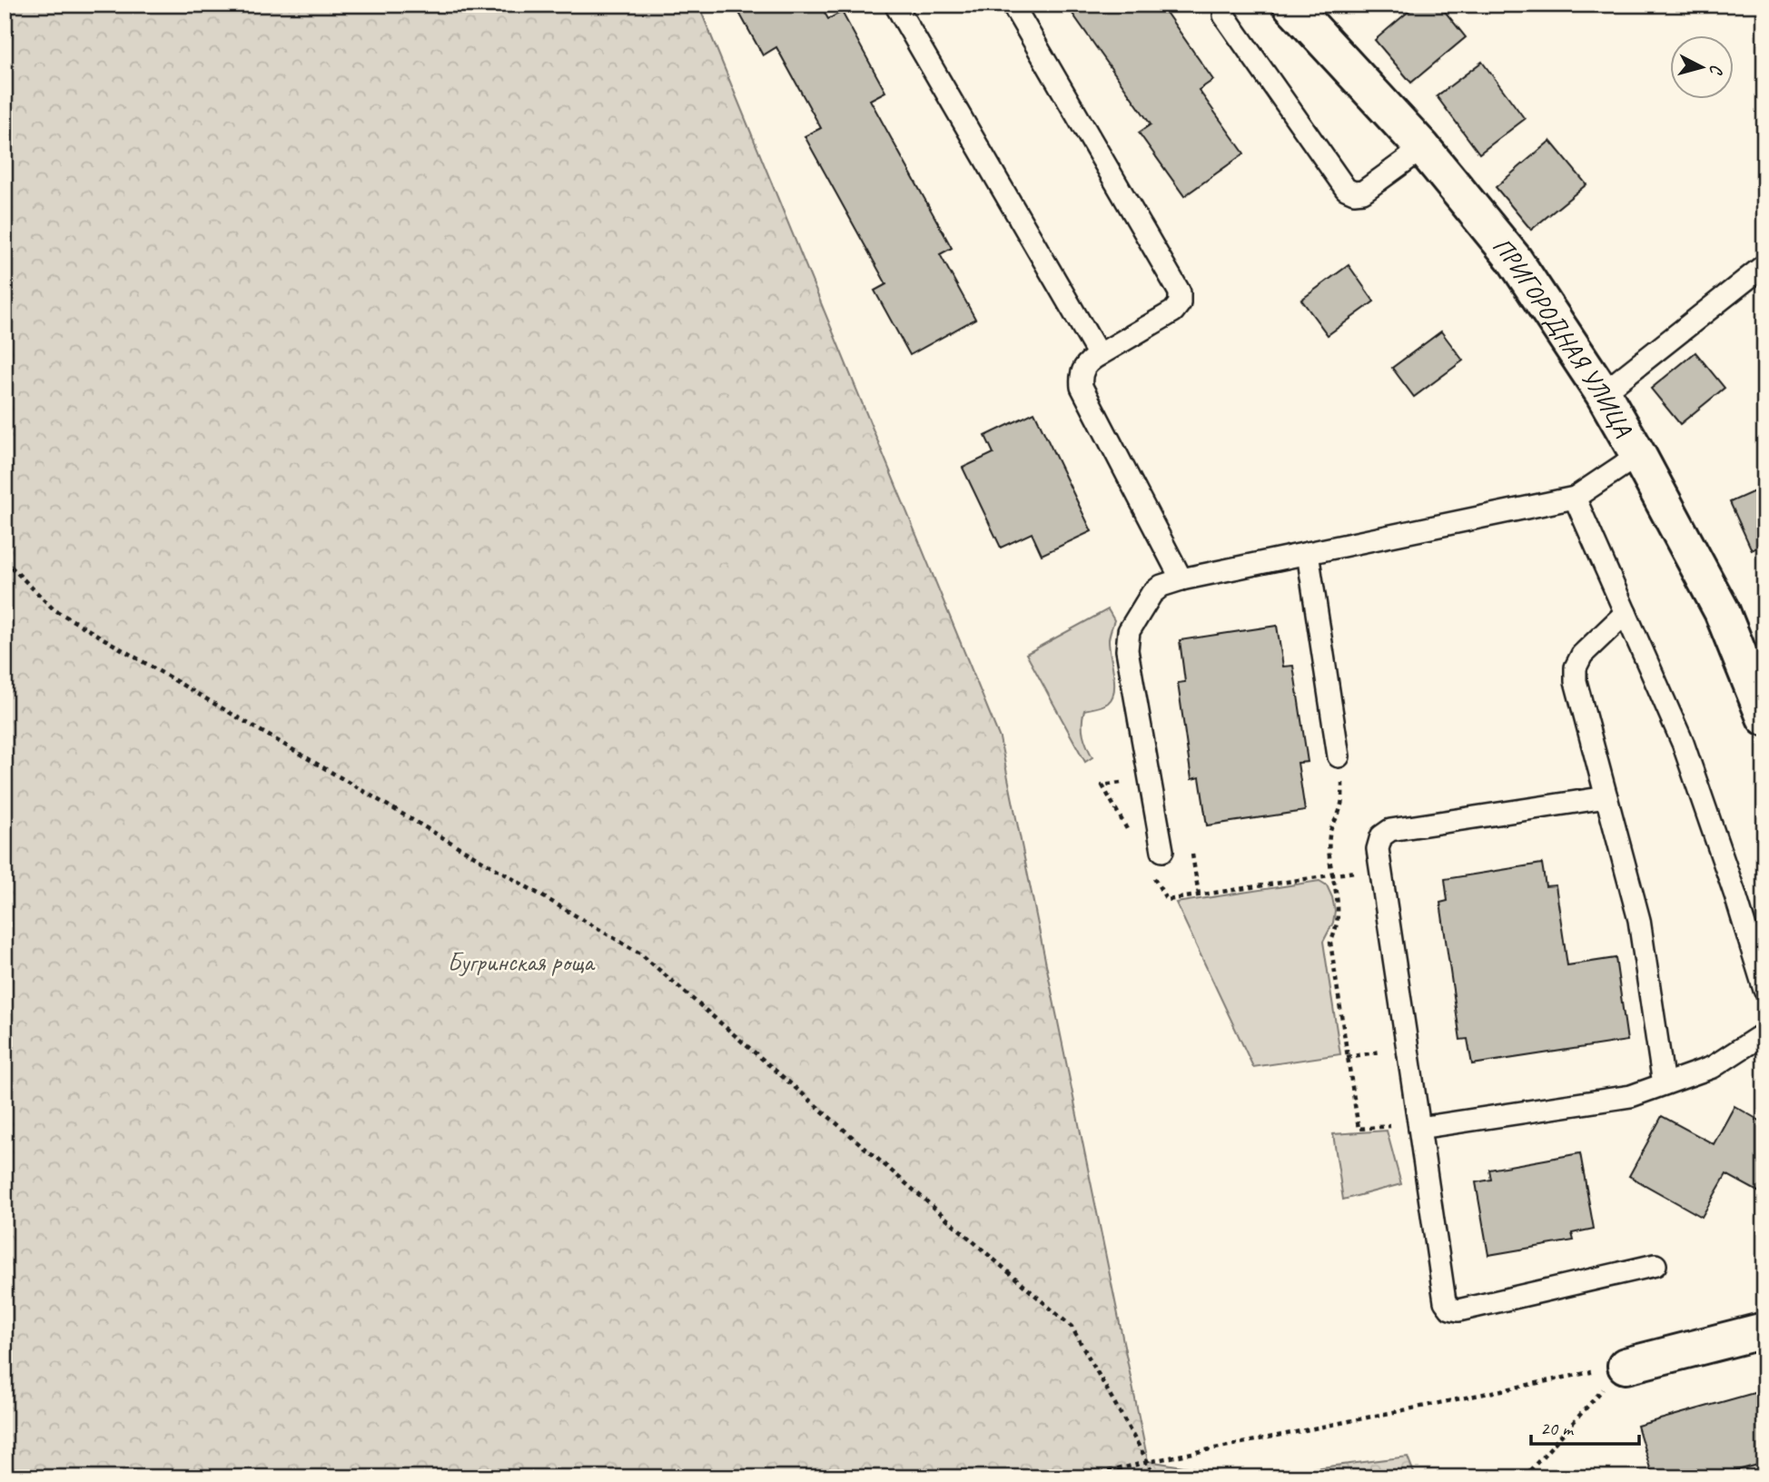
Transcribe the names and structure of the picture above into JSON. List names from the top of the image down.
{
  "streets": {
    "street": ["ПРИГОРОДНАЯ УЛИЦА"]
  },
  "parks": ["Бугринская роща"],
  "scale_bar": "20 m",
  "north": "right"
}
